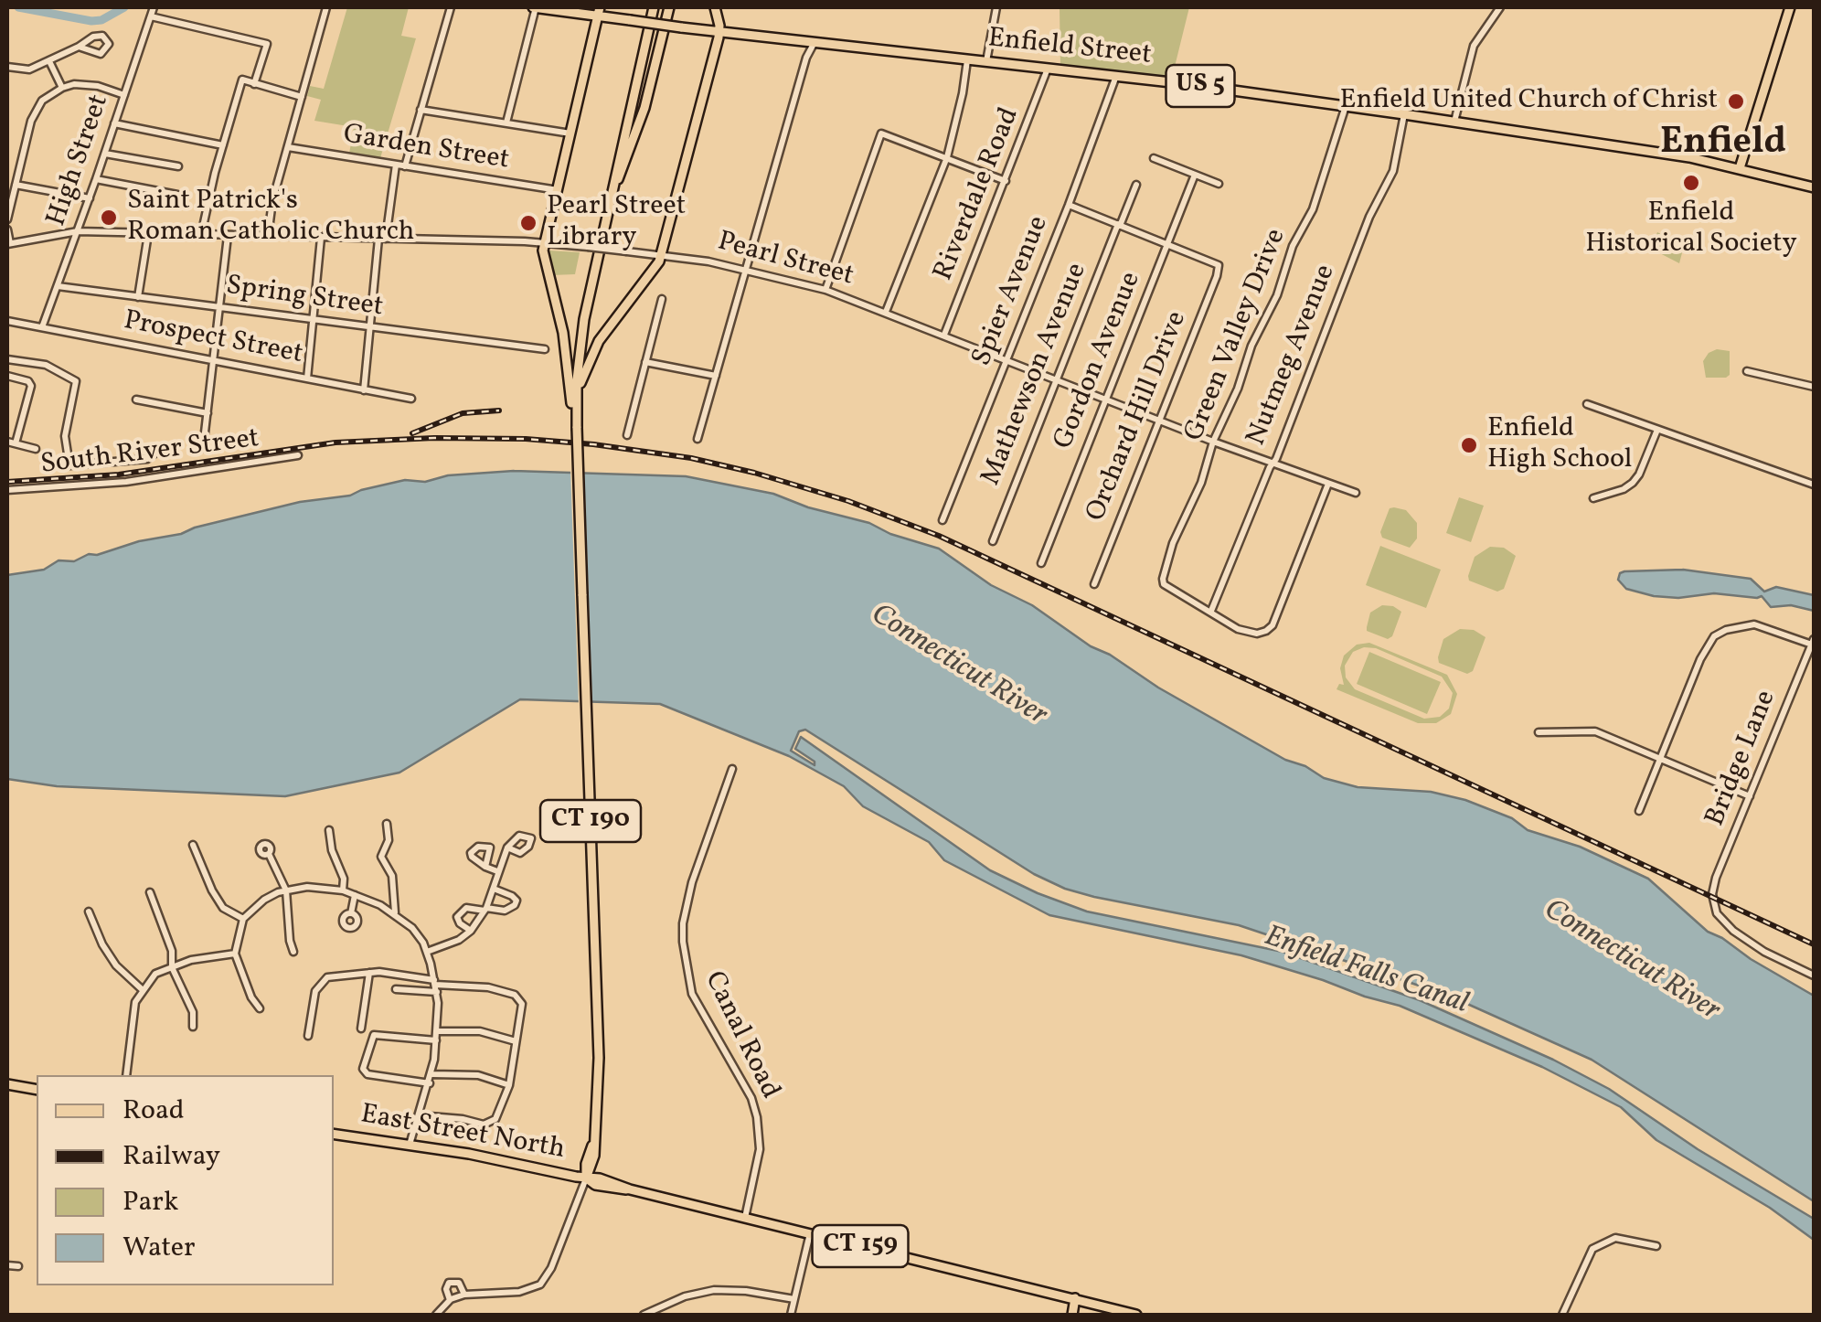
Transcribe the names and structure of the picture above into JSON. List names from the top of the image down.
{
  "streets": {
    "main road": [
      "Enfield Street",
      "US 5",
      "CT 190",
      "East Street North",
      "CT 159"
    ],
    "street": [
      "Garden Street",
      "High Street",
      "Riverdale Road",
      "Pearl Street",
      "Spier Avenue",
      "Spring Street",
      "Green Valley Drive",
      "Prospect Street",
      "Nutmeg Avenue",
      "Gordon Avenue",
      "Mathewson Avenue",
      "Orchard Hill Drive",
      "South River Street",
      "Bridge Lane",
      "Canal Road"
    ]
  },
  "crossings": [
    ["Enfield Street", "Riverdale Road"],
    ["Enfield Street", "Spier Avenue"],
    ["Enfield Street", "Green Valley Drive"],
    ["Enfield Street", "Nutmeg Avenue"],
    ["High Street", "Pearl Street"],
    ["High Street", "Spring Street"],
    ["High Street", "Prospect Street"],
    ["Riverdale Road", "Pearl Street"],
    ["Pearl Street", "Spier Avenue"],
    ["Pearl Street", "Green Valley Drive"],
    ["Pearl Street", "Nutmeg Avenue"],
    ["Pearl Street", "Gordon Avenue"],
    ["Pearl Street", "Mathewson Avenue"],
    ["Pearl Street", "Orchard Hill Drive"],
    ["Green Valley Drive", "Nutmeg Avenue"],
    ["Gordon Avenue", "Orchard Hill Drive"],
    ["CT 190", "East Street North"],
    ["Canal Road", "East Street North"]
  ],
  "districts": ["Enfield"],
  "water": ["Connecticut River", "Enfield Falls Canal"],
  "places": [
    "Enfield United Church of Christ",
    "Enfield Historical Society",
    "Saint Patrick's Roman Catholic Church",
    "Pearl Street Library",
    "Enfield High School"
  ],
  "legend": [
    "Road",
    "Railway",
    "Park",
    "Water"
  ]
}
